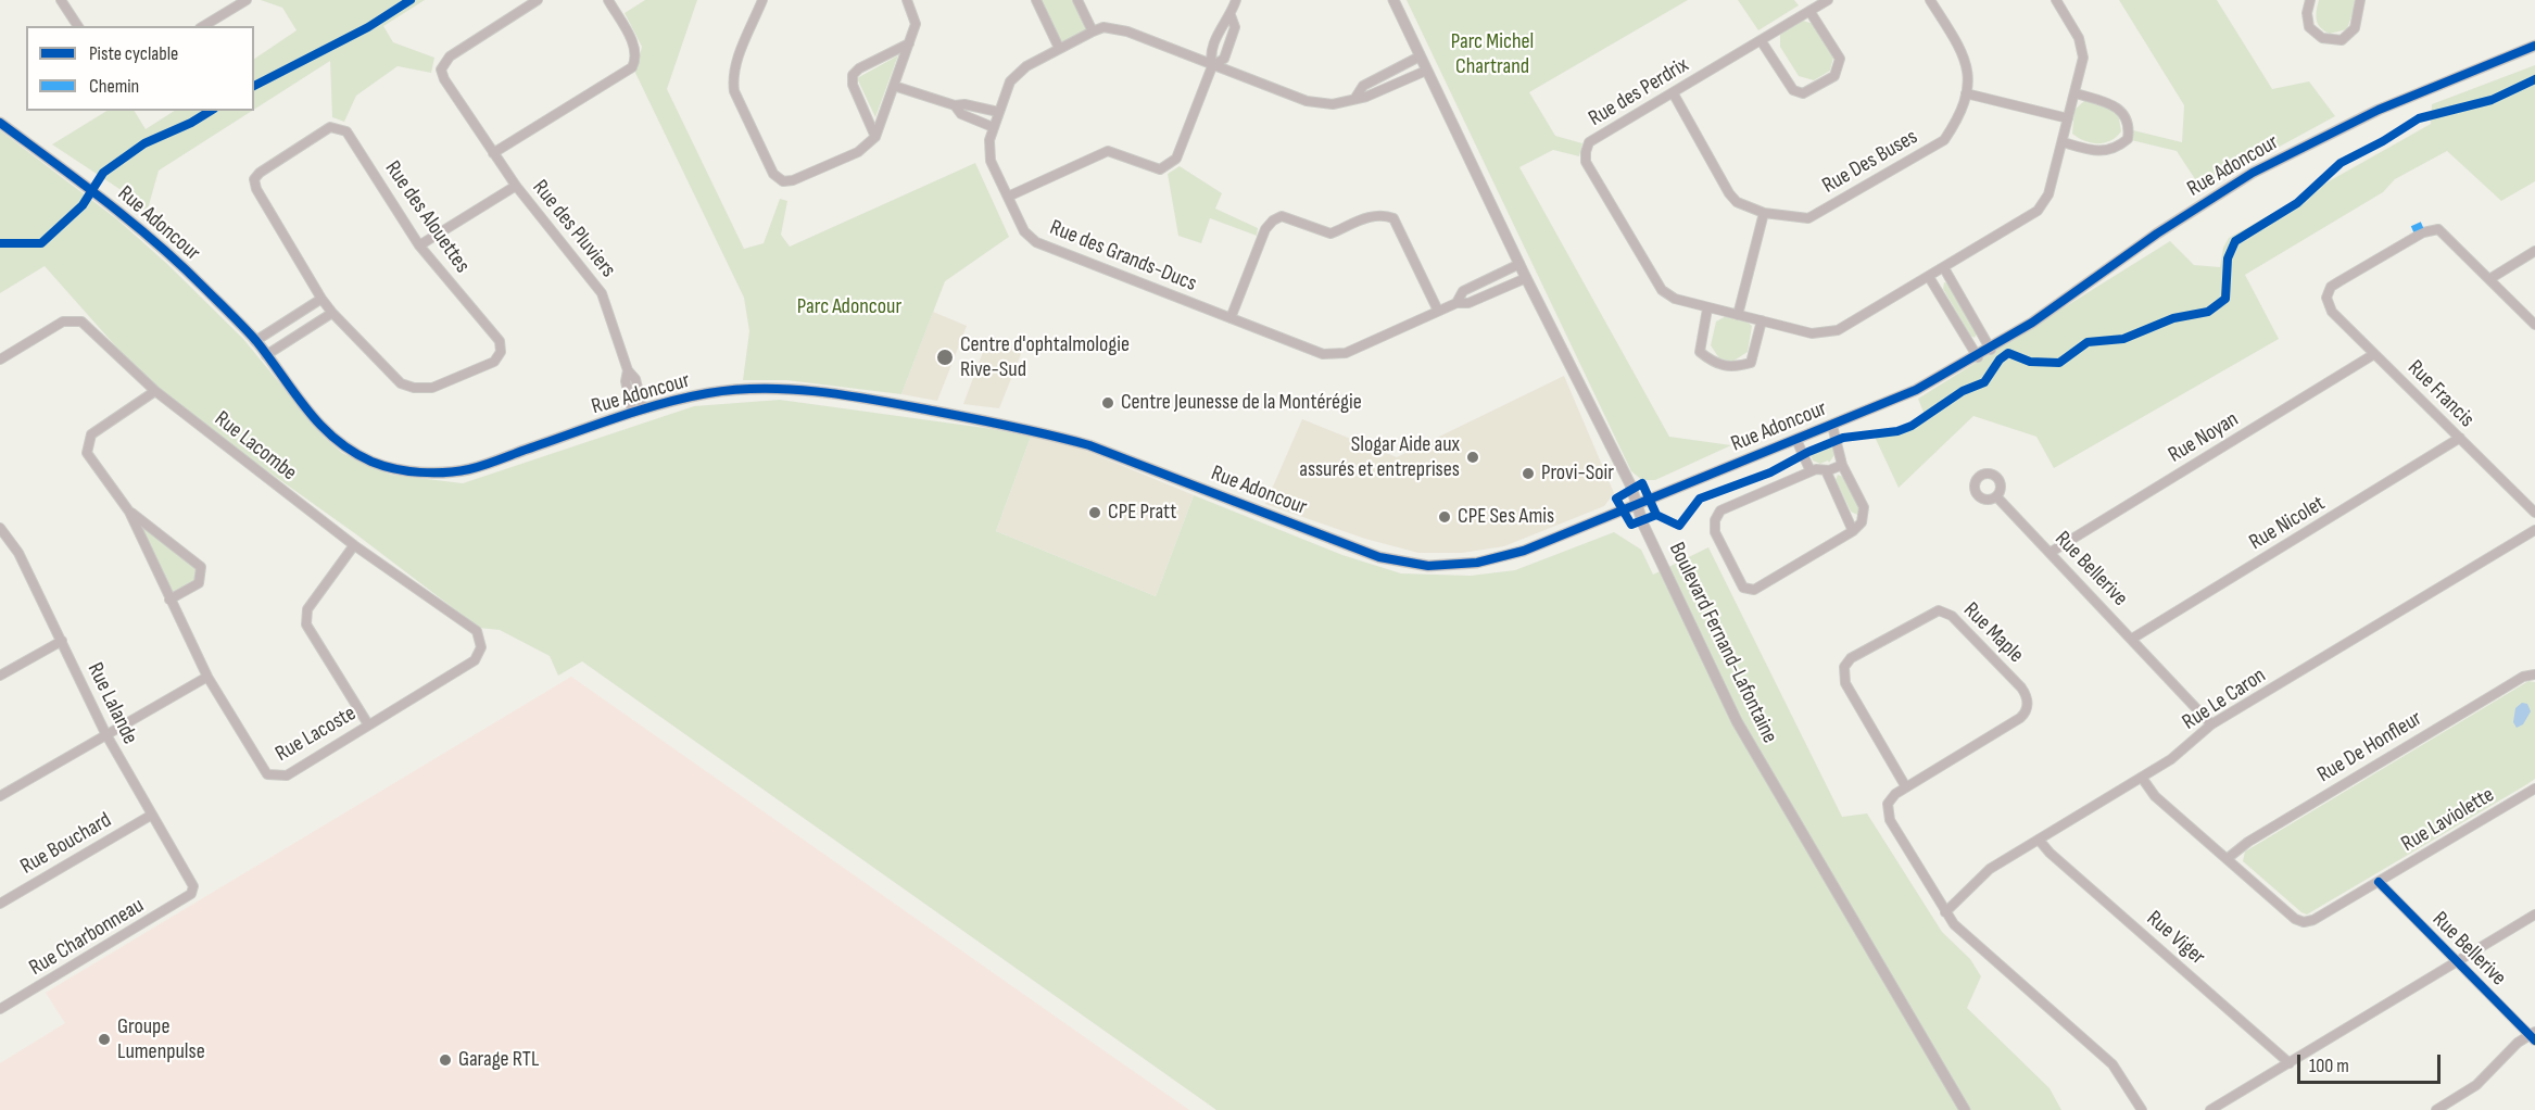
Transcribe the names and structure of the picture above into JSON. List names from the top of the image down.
{
  "streets": {
    "street": [
      "Rue des Perdrix",
      "Rue Des Buses",
      "Rue Adoncour",
      "Rue des Alouettes",
      "Rue des Pluviers",
      "Rue des Grands-Ducs",
      "Rue Francis",
      "Rue Noyan",
      "Rue Lacombe",
      "Rue Nicolet",
      "Rue Bellerive",
      "Rue Maple",
      "Boulevard Fernand-Lafontaine",
      "Rue Le Caron",
      "Rue Lalande",
      "Rue Lacoste",
      "Rue De Honfleur",
      "Rue Laviolette",
      "Rue Bouchard",
      "Rue Charbonneau",
      "Rue Viger"
    ]
  },
  "crossings": [
    ["Rue des Perdrix", "Rue Des Buses"],
    ["Rue Adoncour", "Rue des Pluviers"],
    ["Rue Adoncour", "Boulevard Fernand-Lafontaine"],
    ["Rue des Grands-Ducs", "Boulevard Fernand-Lafontaine"],
    ["Rue Francis", "Rue Noyan"],
    ["Rue Francis", "Rue Nicolet"],
    ["Rue Noyan", "Rue Bellerive"],
    ["Rue Lacombe", "Rue Lacoste"],
    ["Rue Nicolet", "Rue Bellerive"],
    ["Rue Bellerive", "Rue Le Caron"],
    ["Rue Bellerive", "Rue Laviolette"],
    ["Rue Maple", "Rue Le Caron"],
    ["Rue Le Caron", "Rue Viger"],
    ["Rue Lalande", "Rue Bouchard"],
    ["Rue Lalande", "Rue Charbonneau"]
  ],
  "parks": ["Parc Michel Chartrand", "Parc Adoncour"],
  "places": [
    "Centre d'ophtalmologie Rive-Sud",
    "Centre Jeunesse de la Montérégie",
    "Slogar Aide aux assurés et entreprises",
    "Provi-Soir",
    "CPE Pratt",
    "CPE Ses Amis",
    "Groupe Lumenpulse",
    "Garage RTL"
  ],
  "legend": ["Piste cyclable", "Chemin"],
  "scale_bar": "100 m"
}
